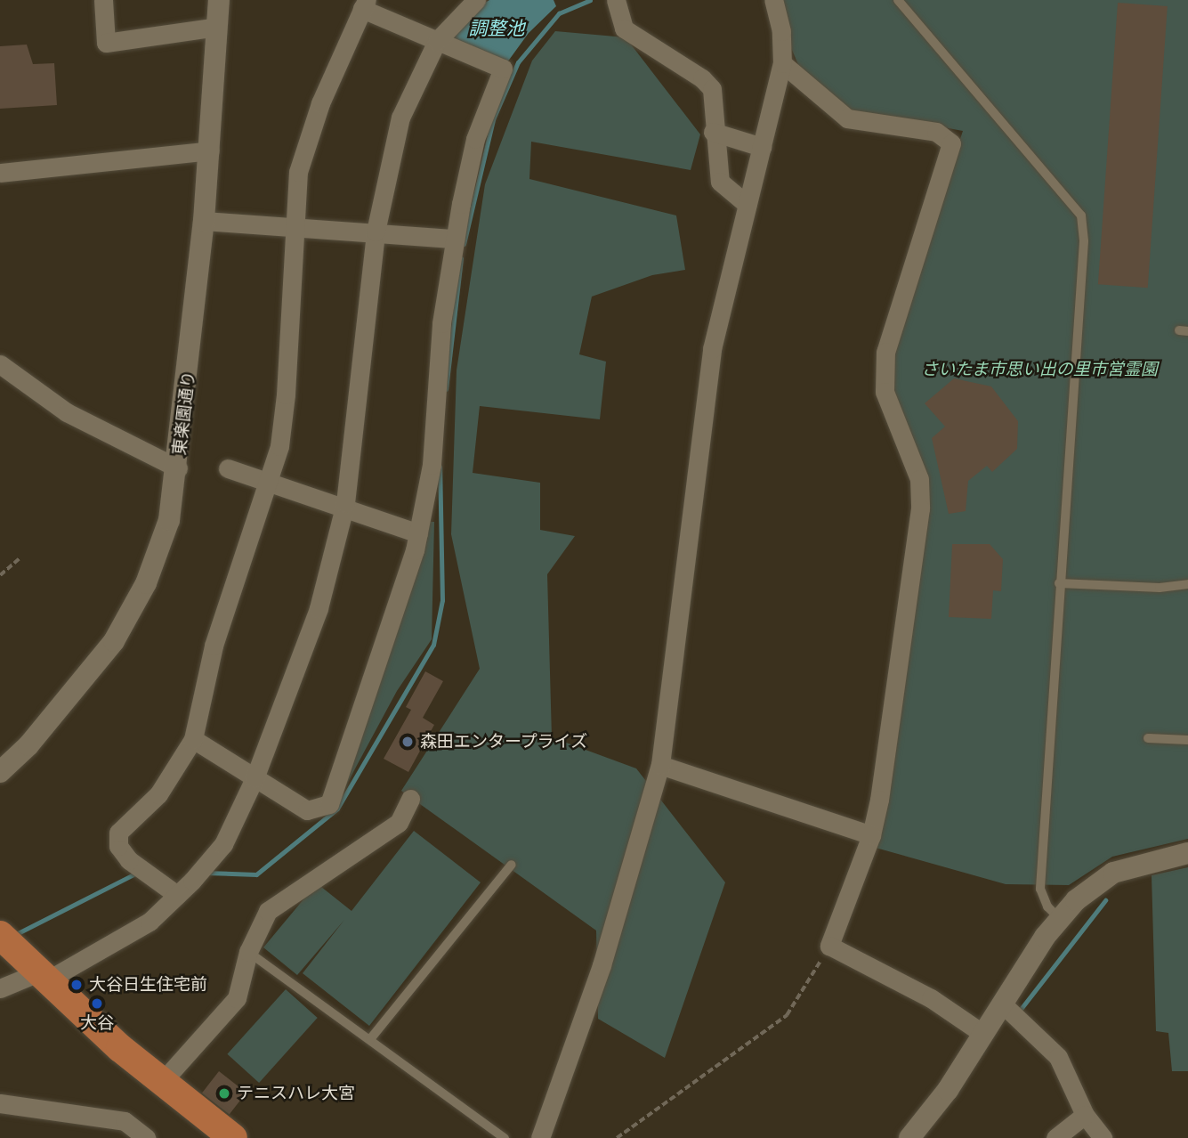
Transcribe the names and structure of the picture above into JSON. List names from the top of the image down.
{
  "streets": {
    "street": ["東楽園通り"]
  },
  "water": ["調整池"],
  "parks": ["さいたま市思い出の里市営霊園"],
  "places": [
    "森田エンタープライズ",
    "大谷日生住宅前",
    "大谷",
    "テニスハレ大宮"
  ]
}
